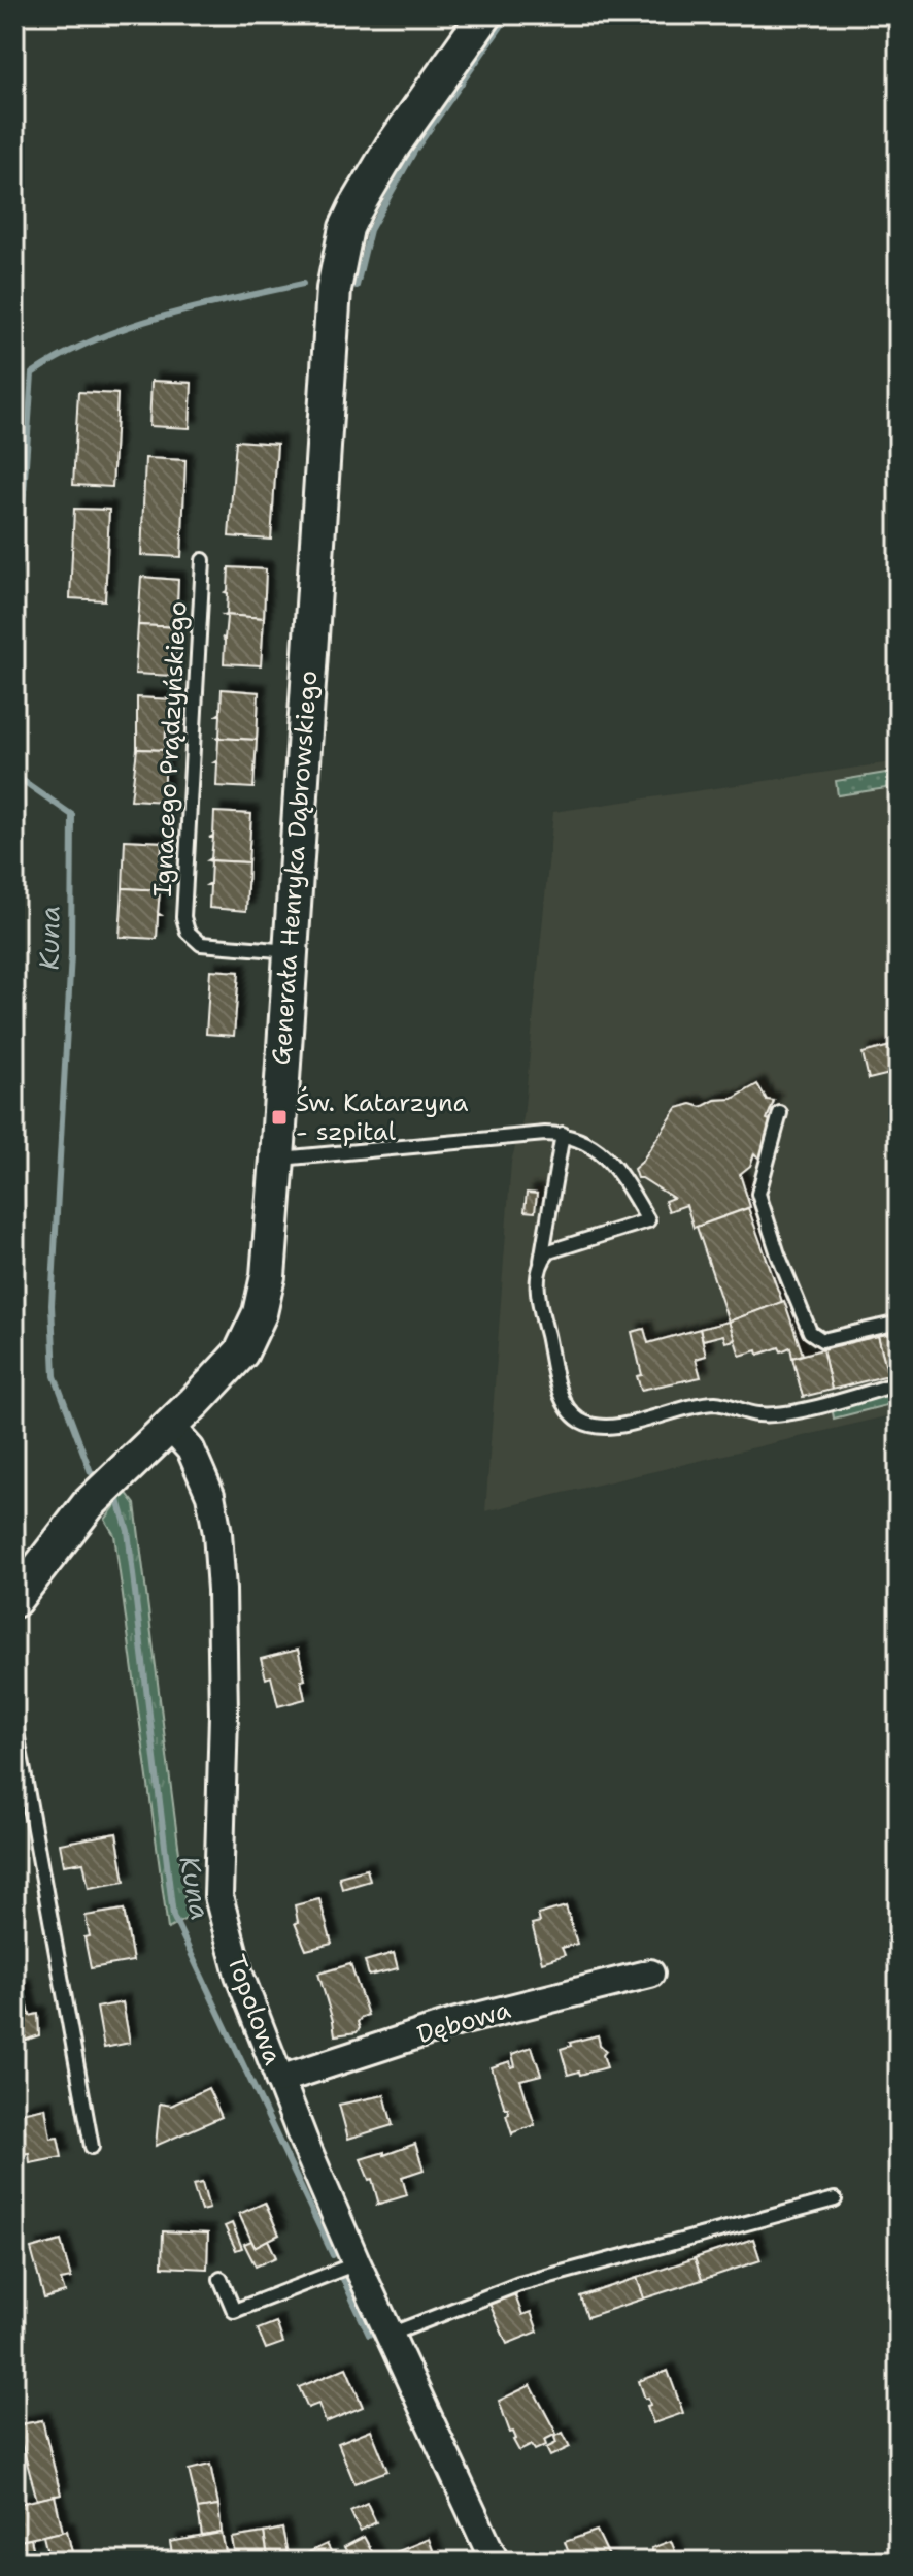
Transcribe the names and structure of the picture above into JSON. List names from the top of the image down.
{
  "streets": {
    "street": ["Generała Henryka Dąbrowskiego", "Topolowa", "Dębowa"],
    "lane": ["Ignacego Prądzyńskiego"]
  },
  "crossings": [
    ["Ignacego Prądzyńskiego", "Generała Henryka Dąbrowskiego"],
    ["Generała Henryka Dąbrowskiego", "Topolowa"],
    ["Topolowa", "Dębowa"]
  ],
  "water": ["Kuna"],
  "places": {
    "transit": ["Św. Katarzyna - szpital"]
  }
}
